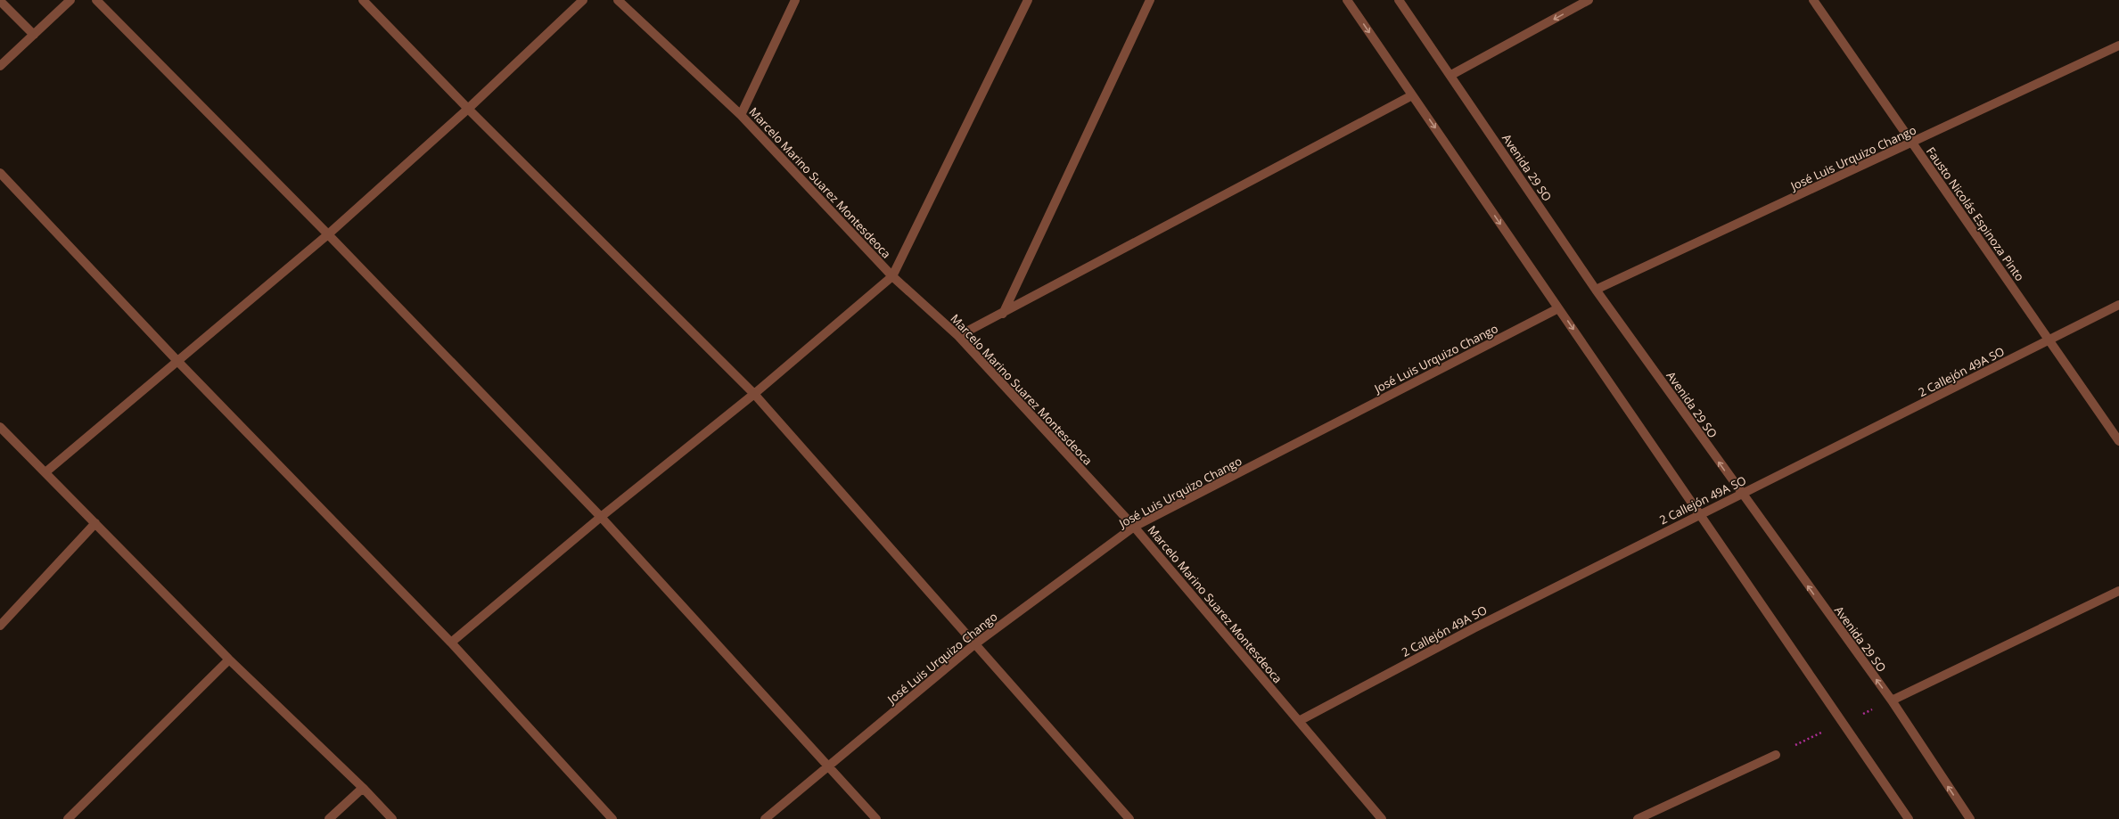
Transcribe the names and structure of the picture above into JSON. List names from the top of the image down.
{
  "streets": {
    "street": [
      "José Luis Urquizo Chango",
      "Avenida 29 SO",
      "Marcelo Marino Suarez Montesdeoca",
      "Fausto Nicolás Espinoza Pinto",
      "2 Callejón 49A SO"
    ]
  },
  "crossings": [
    ["José Luis Urquizo Chango", "Avenida 29 SO"],
    ["José Luis Urquizo Chango", "Marcelo Marino Suarez Montesdeoca"],
    ["José Luis Urquizo Chango", "Fausto Nicolás Espinoza Pinto"],
    ["Avenida 29 SO", "2 Callejón 49A SO"],
    ["Marcelo Marino Suarez Montesdeoca", "2 Callejón 49A SO"],
    ["Fausto Nicolás Espinoza Pinto", "2 Callejón 49A SO"]
  ]
}
